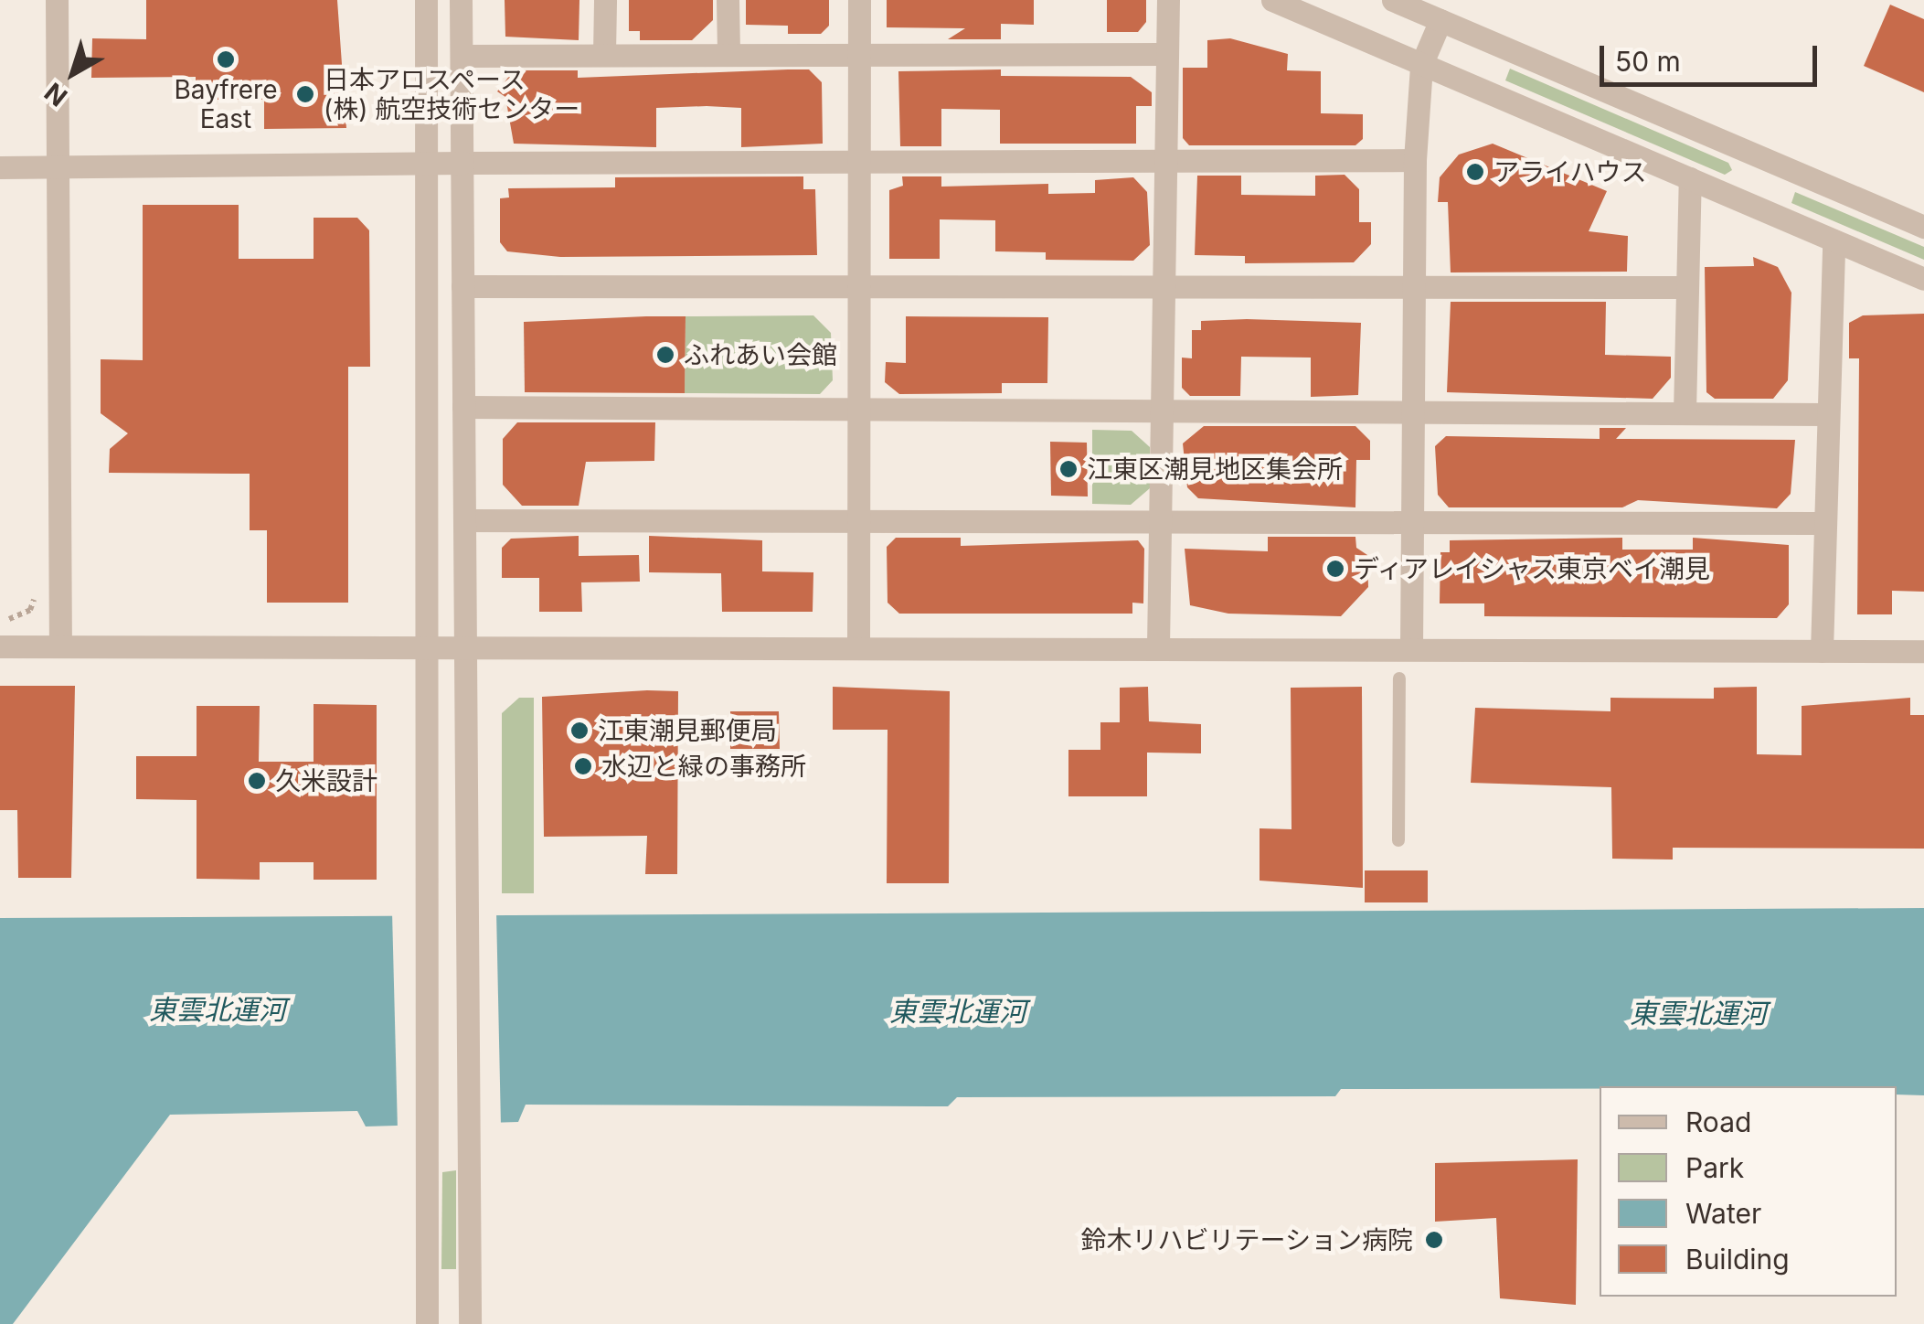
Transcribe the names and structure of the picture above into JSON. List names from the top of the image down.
{
  "water": ["東雲北運河"],
  "places": [
    "Bayfrere East",
    "日本アロスペース (株) 航空技術センター",
    "アライハウス",
    "ふれあい会館",
    "江東区潮見地区集会所",
    "ディアレイシャス東京ベイ潮見",
    "江東潮見郵便局",
    "水辺と緑の事務所",
    "久米設計",
    "鈴木リハビリテーション病院"
  ],
  "legend": [
    "Road",
    "Park",
    "Water",
    "Building"
  ],
  "scale_bar": "50 m",
  "north": "bottom left"
}
